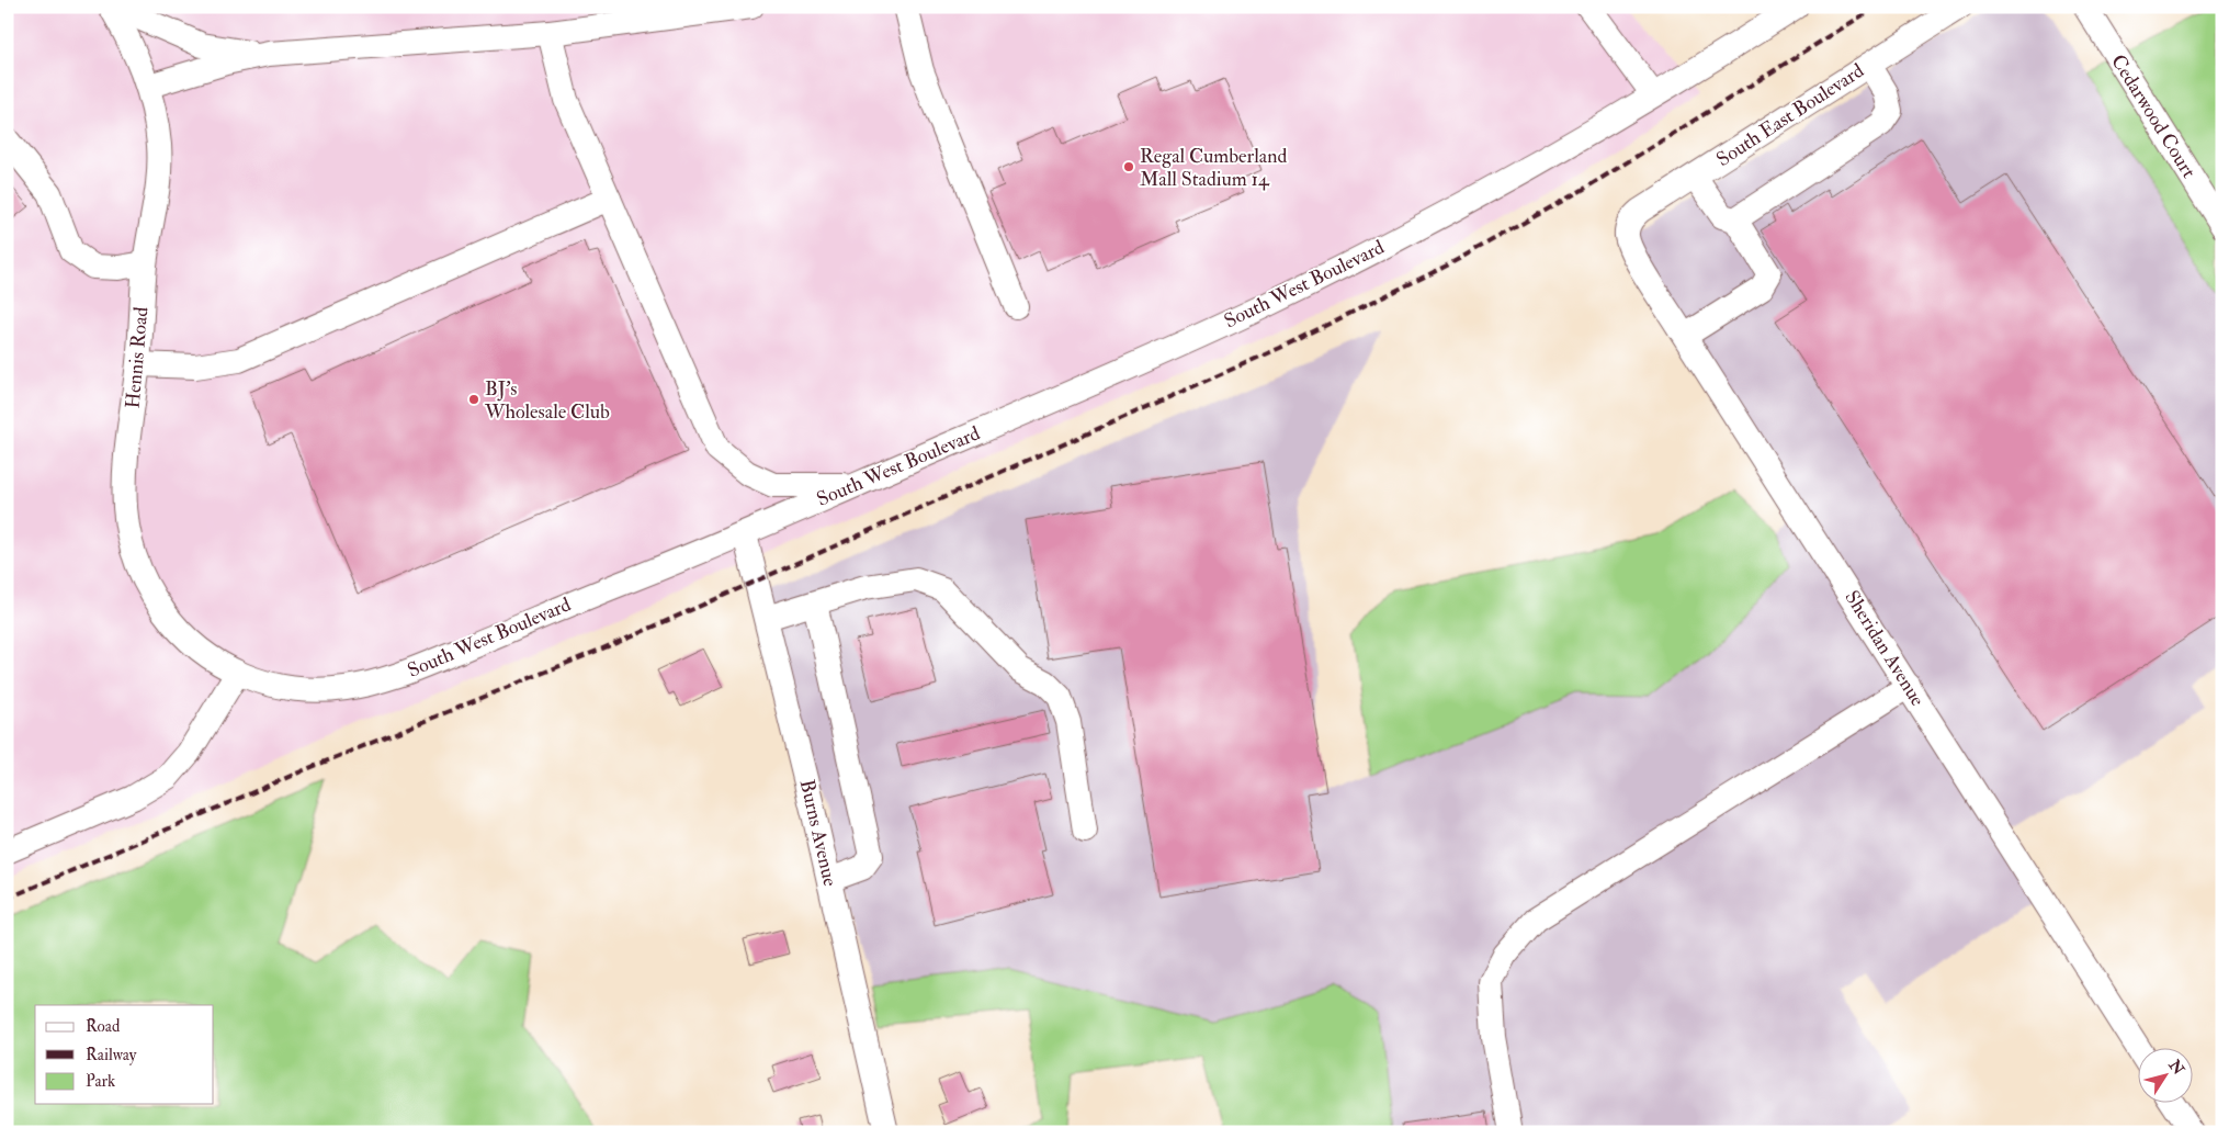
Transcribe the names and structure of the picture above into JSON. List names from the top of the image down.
{
  "streets": {
    "street": [
      "South East Boulevard",
      "Cedarwood Court",
      "South West Boulevard",
      "Hennis Road",
      "Sheridan Avenue",
      "Burns Avenue"
    ]
  },
  "crossings": [
    ["South East Boulevard", "Sheridan Avenue"],
    ["South West Boulevard", "Hennis Road"],
    ["South West Boulevard", "Burns Avenue"]
  ],
  "places": ["Regal Cumberland Mall Stadium 14", "BJ's Wholesale Club"],
  "legend": ["Road", "Railway", "Park"],
  "north": "top right"
}
